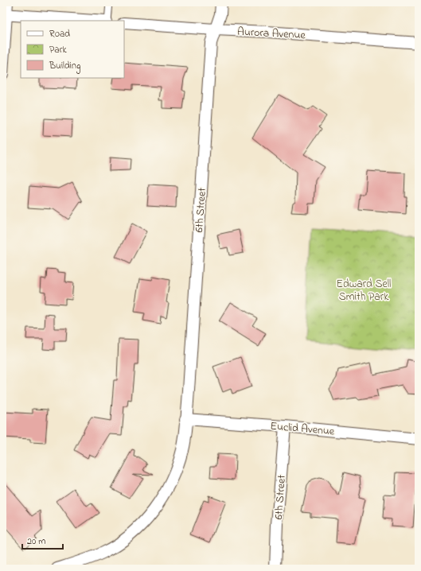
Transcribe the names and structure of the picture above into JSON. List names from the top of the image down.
{
  "streets": {
    "street": ["Aurora Avenue", "6th Street", "Euclid Avenue"]
  },
  "crossings": [
    ["Aurora Avenue", "6th Street"],
    ["6th Street", "Euclid Avenue"]
  ],
  "parks": ["Edward Sell Smith Park"],
  "legend": ["Road", "Park", "Building"],
  "scale_bar": "20 m"
}
